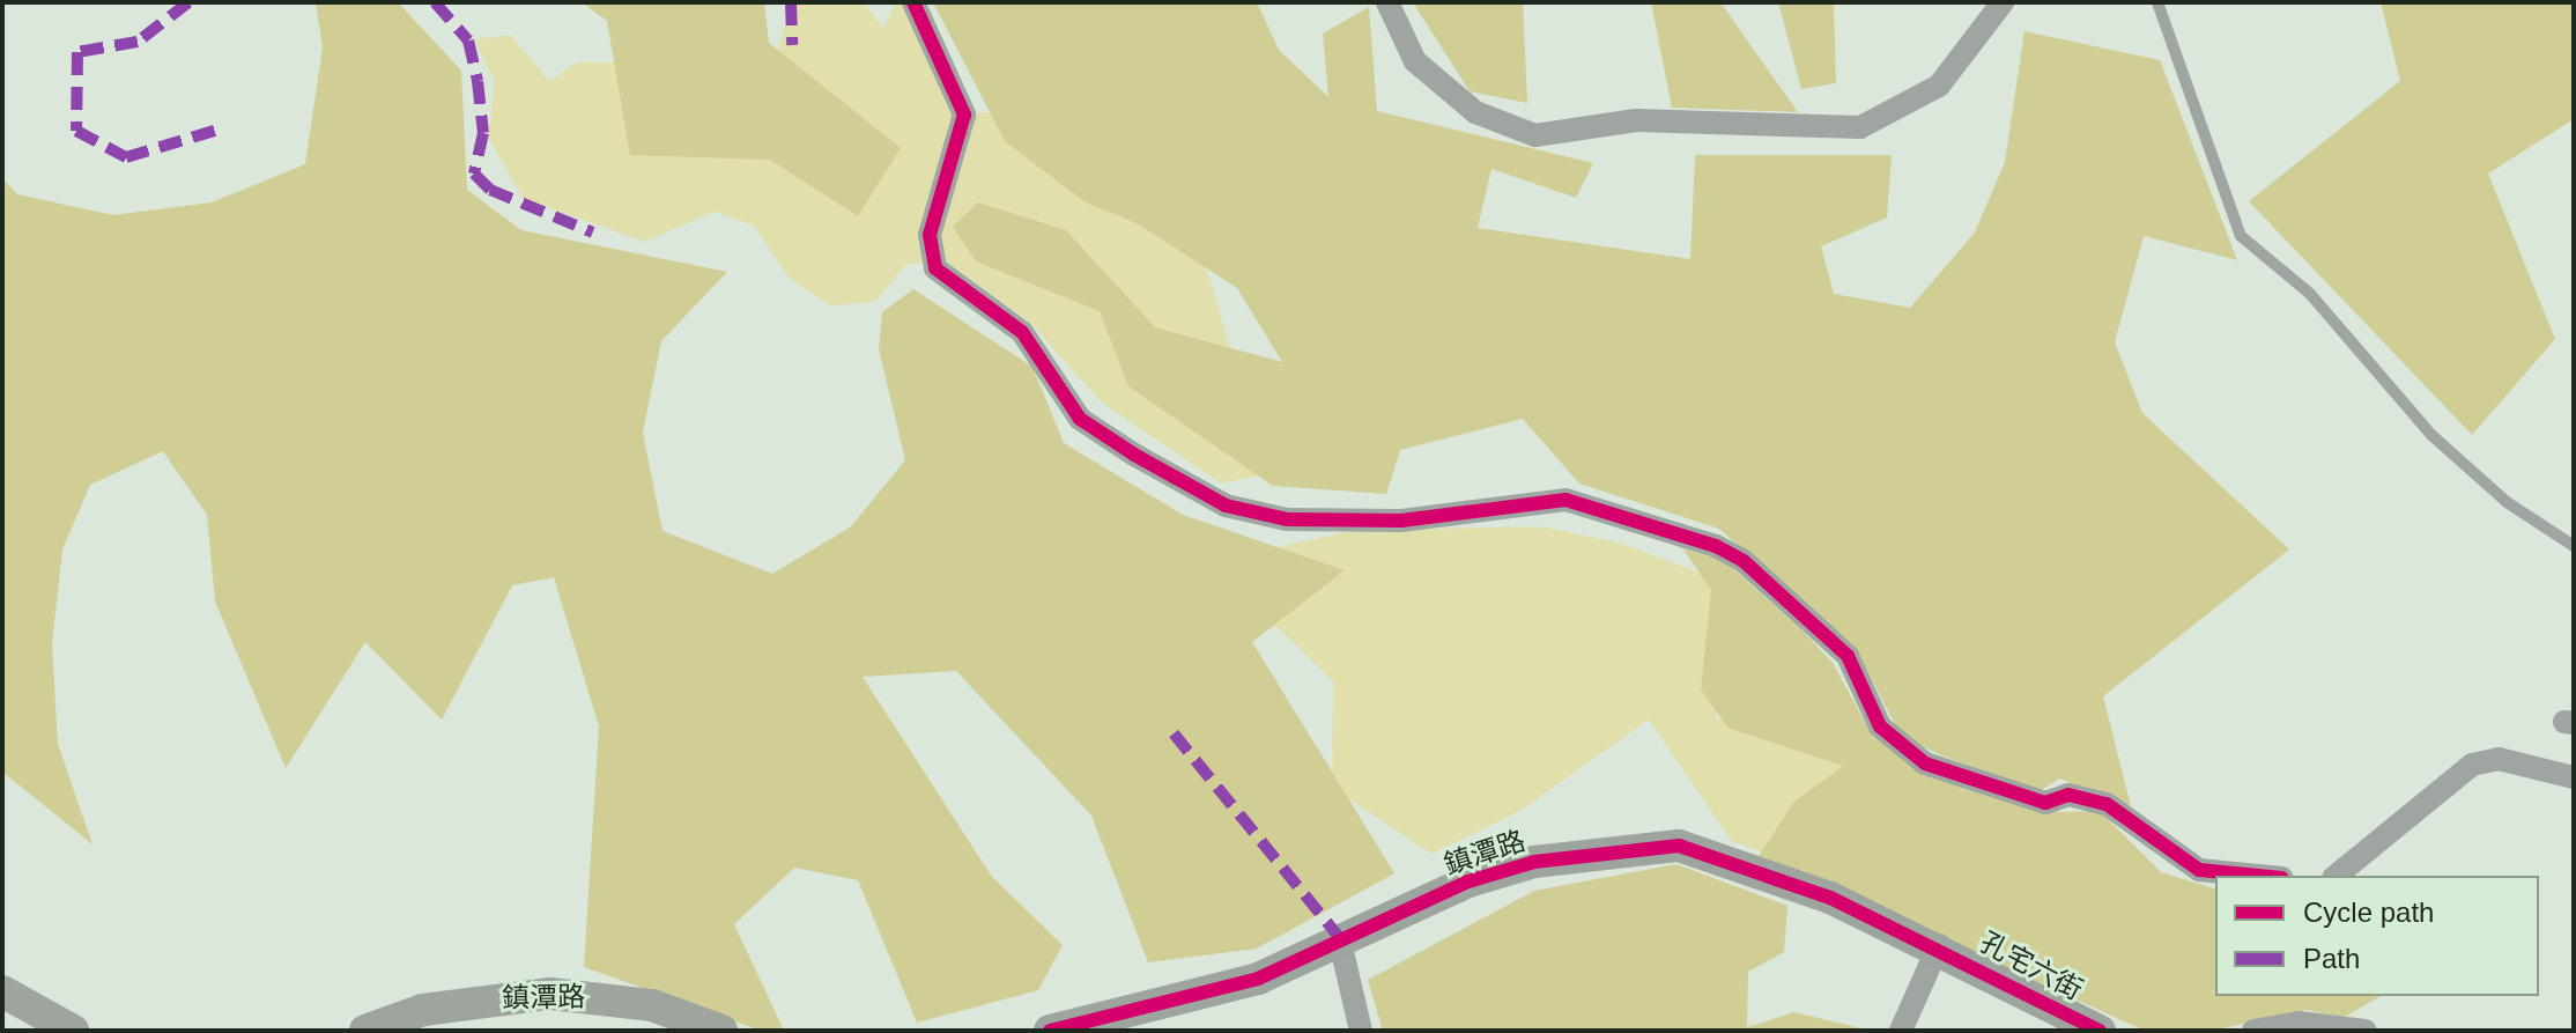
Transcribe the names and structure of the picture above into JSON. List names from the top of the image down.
{
  "streets": {
    "street": ["鎮潭路", "孔宅六街"]
  },
  "crossings": [
    ["鎮潭路", "孔宅六街"]
  ],
  "legend": ["Cycle path", "Path"]
}
